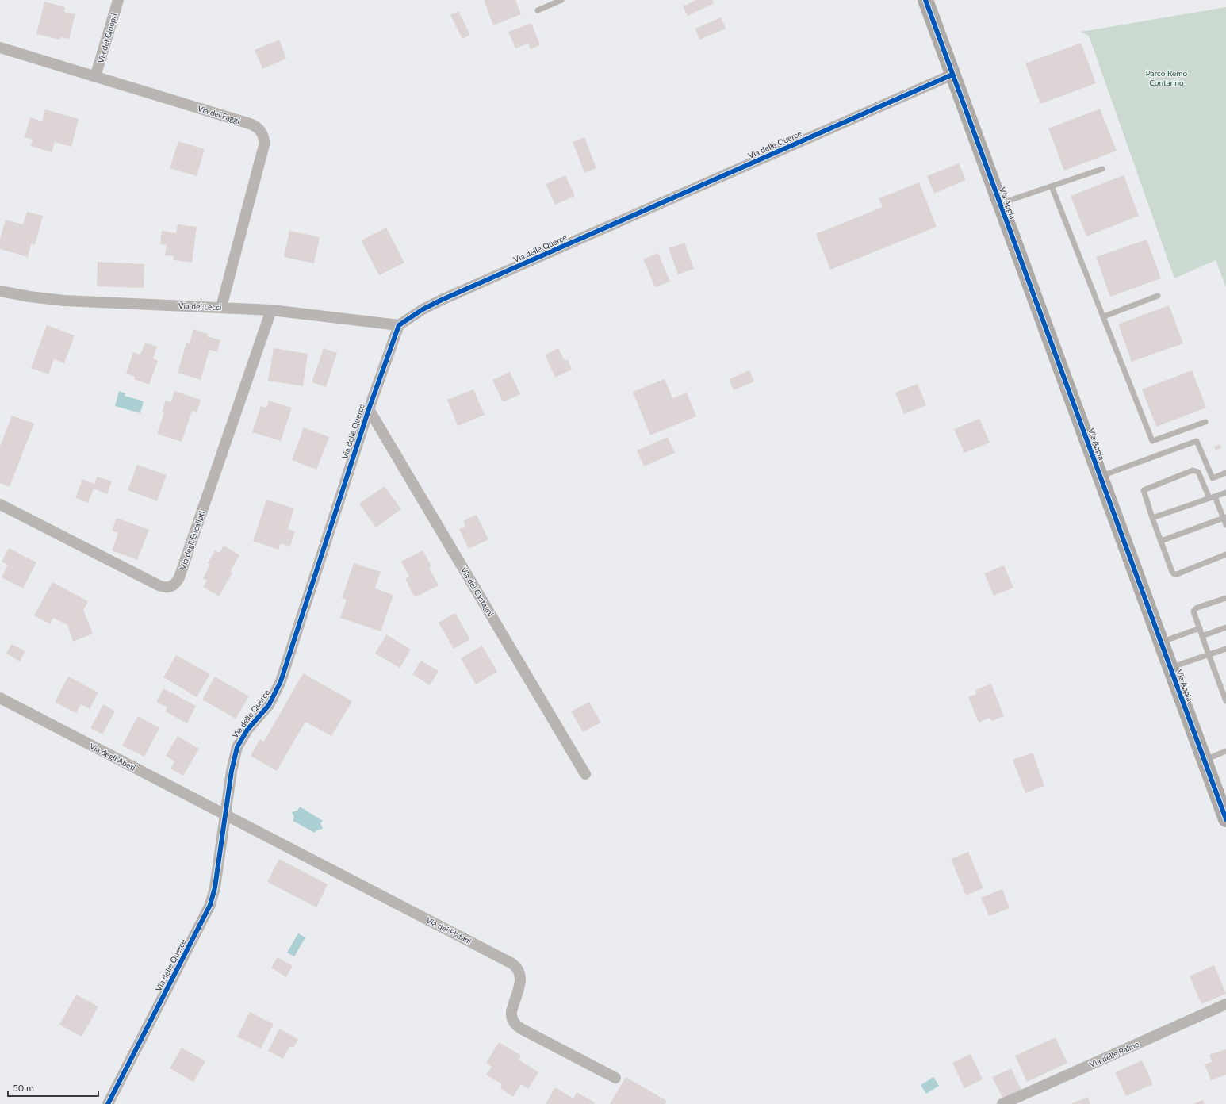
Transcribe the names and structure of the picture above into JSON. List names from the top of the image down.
{
  "streets": {
    "street": [
      "Via dei Ginepri",
      "Via dei Faggi",
      "Via delle Querce",
      "Via Appia",
      "Via dei Lecci",
      "Via degli Eucalipti",
      "Via dei Castagni",
      "Via degli Abeti",
      "Via dei Platani",
      "Via delle Palme"
    ]
  },
  "crossings": [
    ["Via dei Ginepri", "Via dei Faggi"],
    ["Via dei Faggi", "Via dei Lecci"],
    ["Via delle Querce", "Via Appia"],
    ["Via delle Querce", "Via dei Lecci"],
    ["Via delle Querce", "Via dei Castagni"],
    ["Via delle Querce", "Via degli Abeti"],
    ["Via delle Querce", "Via dei Platani"],
    ["Via dei Lecci", "Via degli Eucalipti"],
    ["Via degli Abeti", "Via dei Platani"]
  ],
  "parks": ["Parco Remo Contarino"],
  "scale_bar": "50 m"
}
